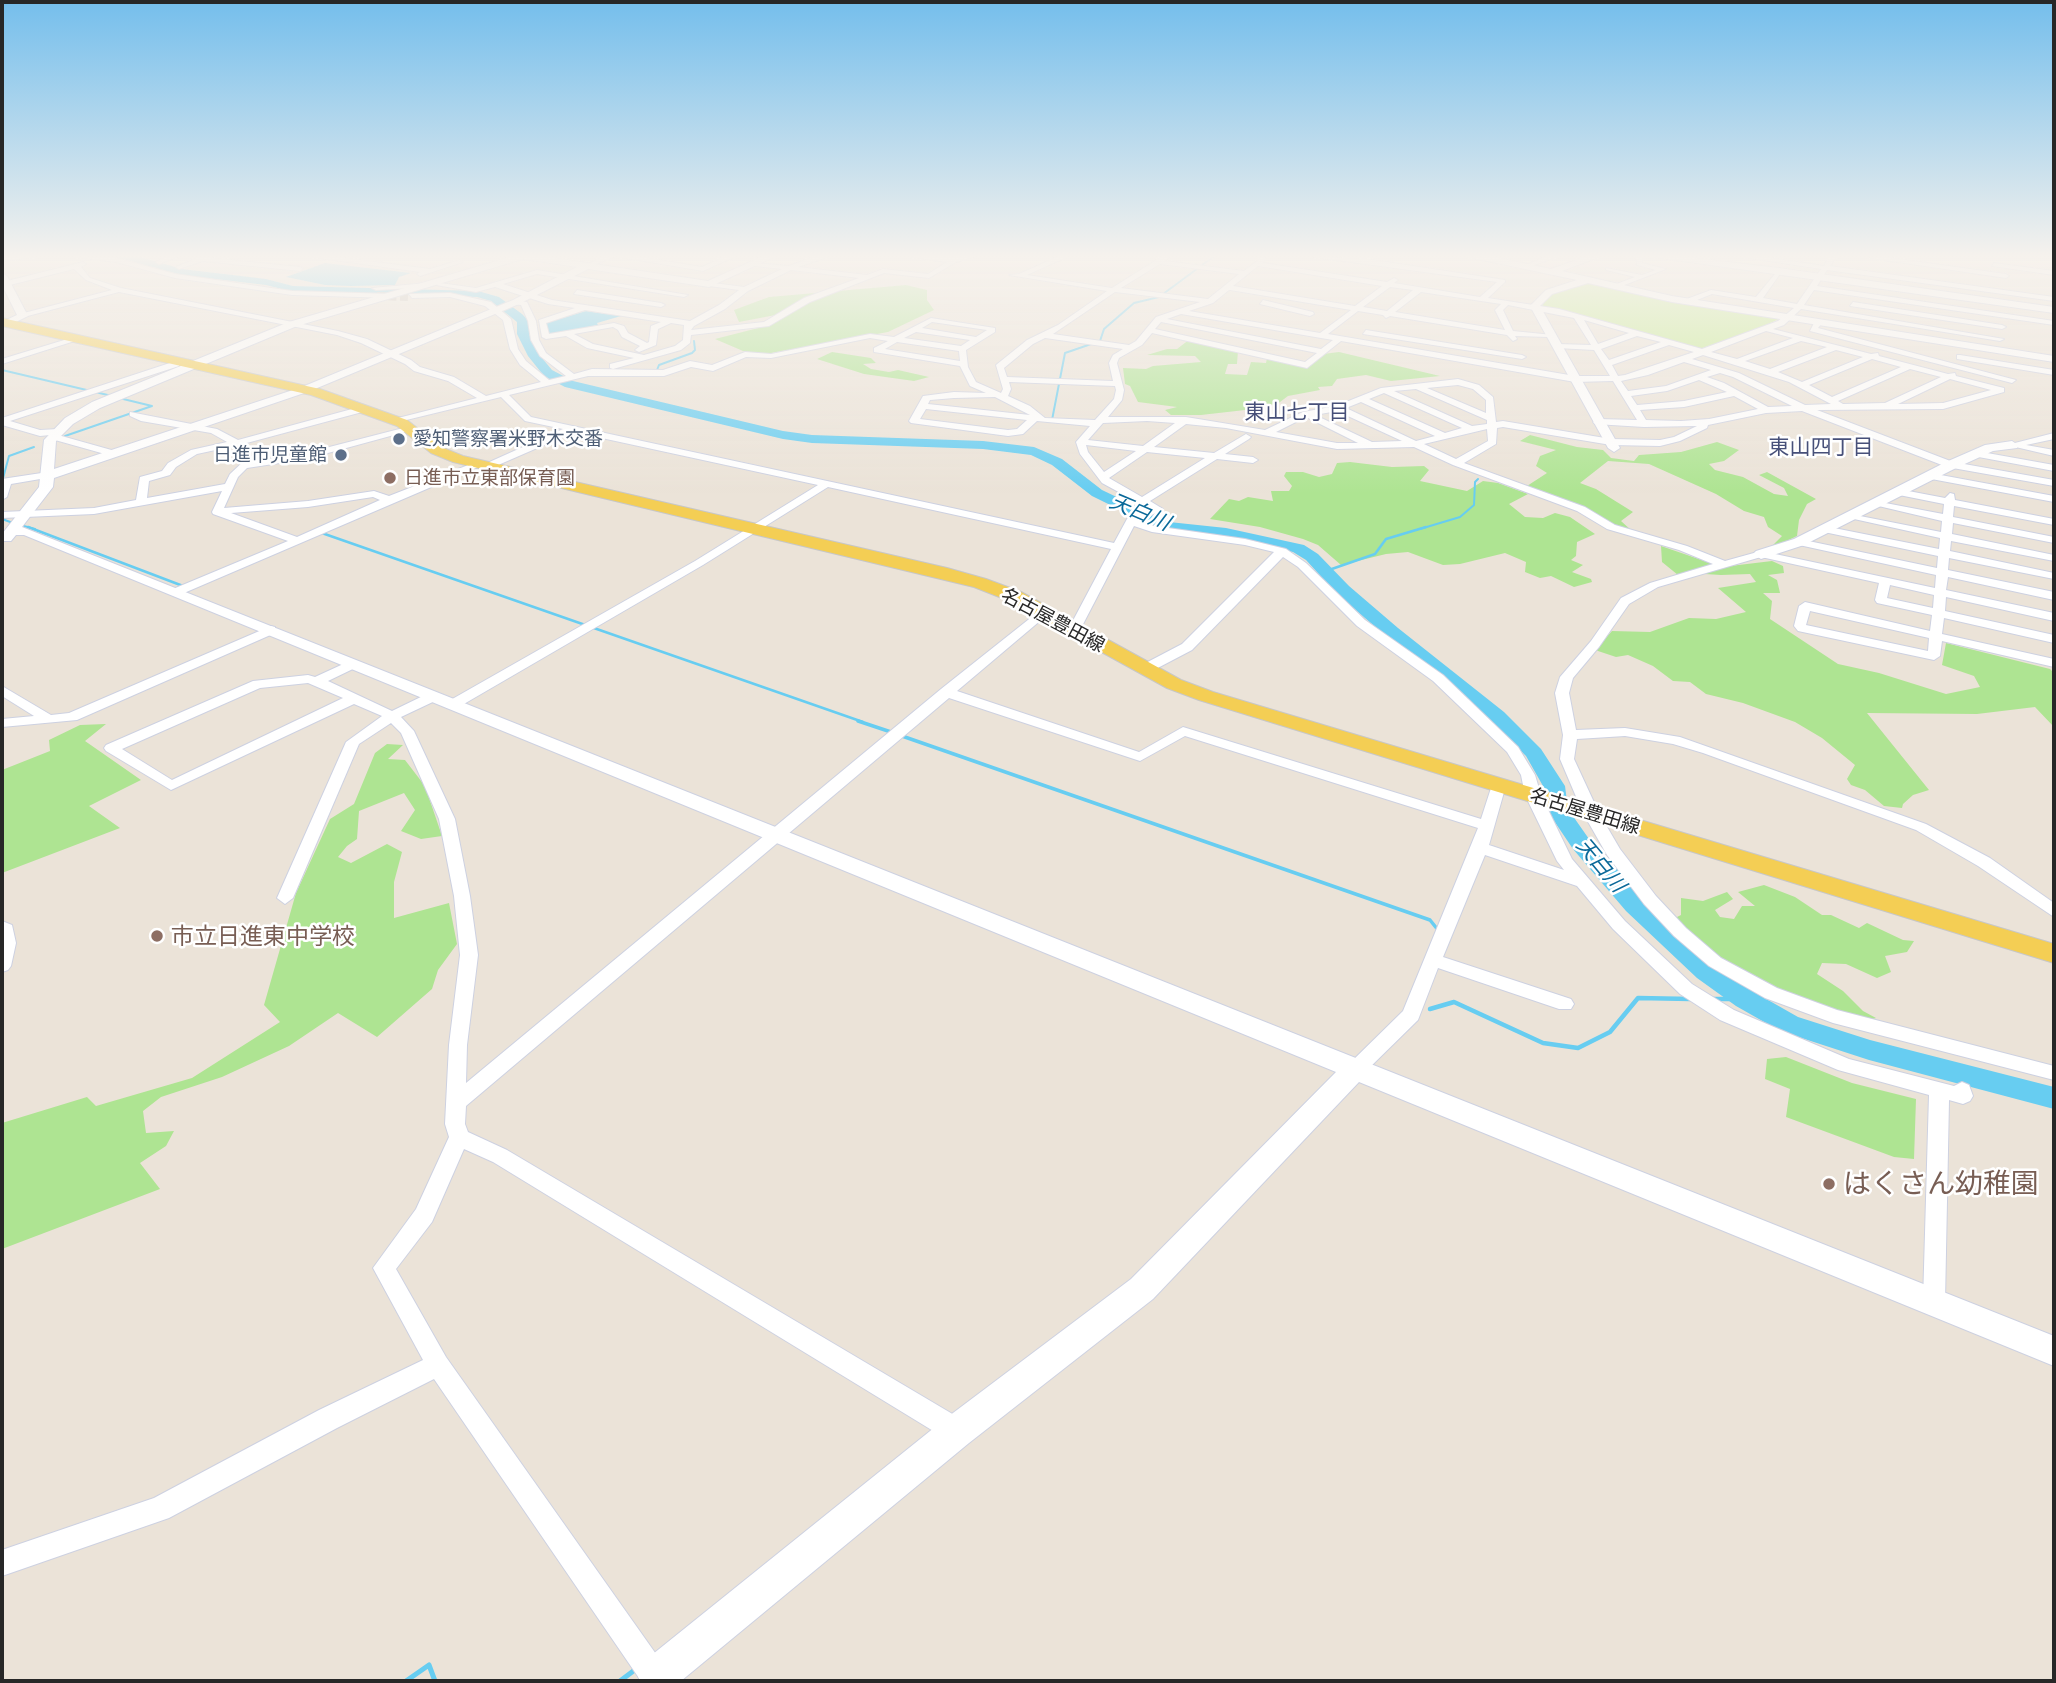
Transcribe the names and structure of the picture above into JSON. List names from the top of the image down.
{
  "streets": {
    "main road": ["名古屋豊田線"]
  },
  "districts": ["東山七丁目", "東山四丁目"],
  "water": ["天白川"],
  "places": [
    "愛知警察署米野木交番",
    "日進市児童館",
    "日進市立東部保育園",
    "市立日進東中学校",
    "はくさん幼稚園"
  ]
}
